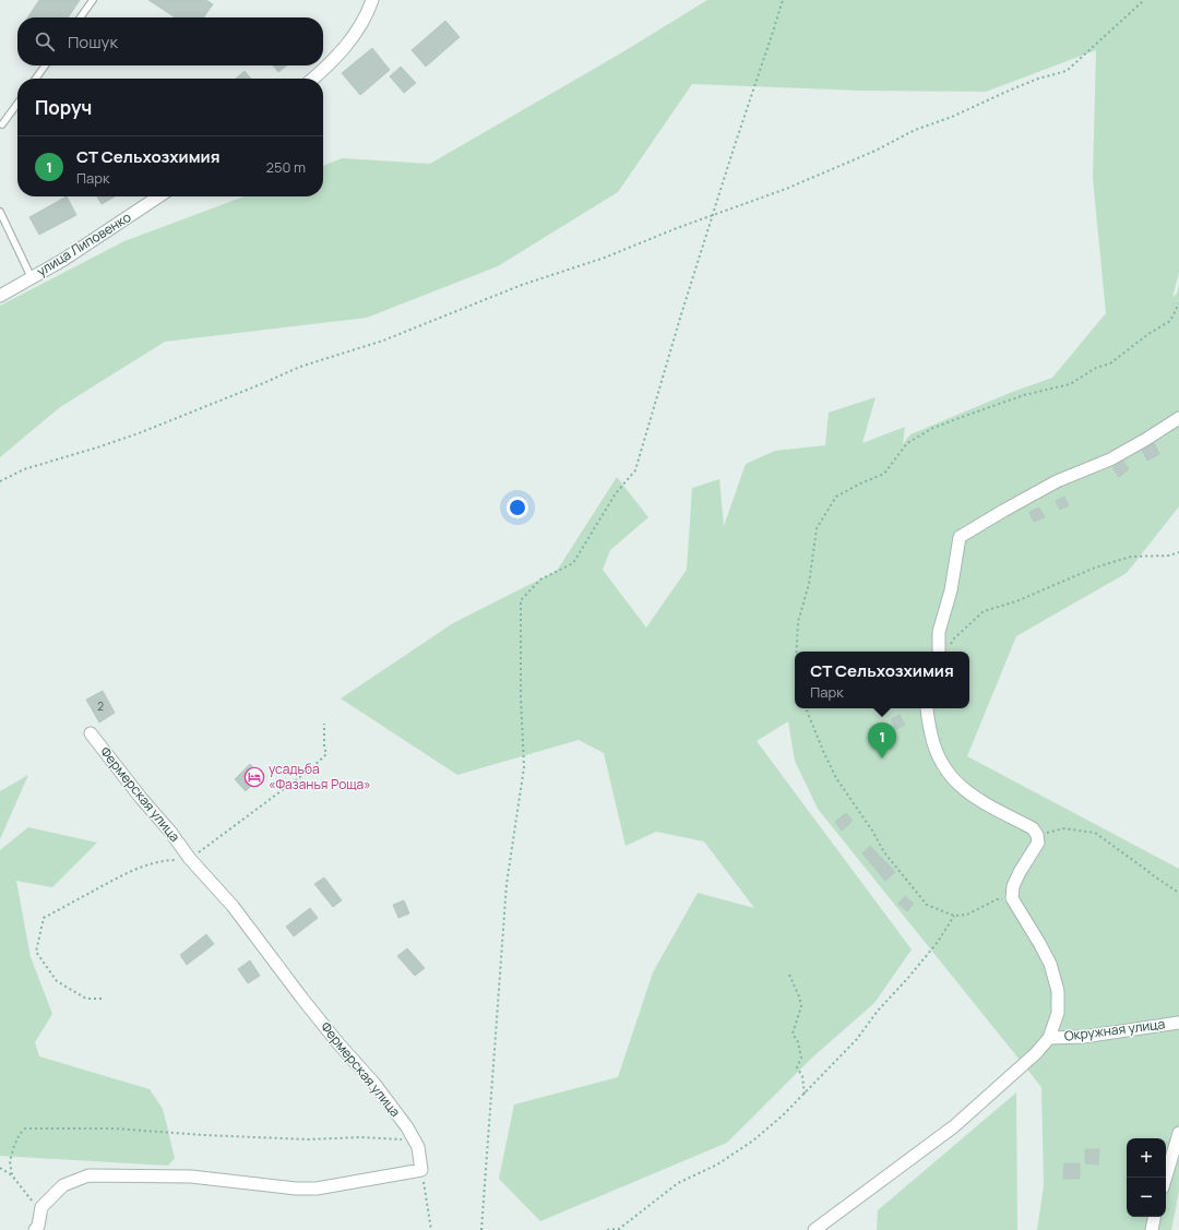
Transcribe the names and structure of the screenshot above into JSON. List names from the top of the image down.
{
  "streets": {
    "street": ["улица Липовенко", "Фермерская улица", "Окружная улица"]
  },
  "places": {
    "hotel": ["усадьба «Фазанья Роща»"]
  },
  "house_numbers": ["2"],
  "page": {
    "search": "Пошук",
    "heading": "Поруч",
    "list": [
      {
        "mark": "1",
        "name": "СТ Сельхозхимия",
        "note": "Парк",
        "value": "250 m"
      }
    ],
    "popup": ["СТ Сельхозхимия", "Парк"],
    "pins": "1",
    "map_buttons": ["+", "−"]
  }
}
